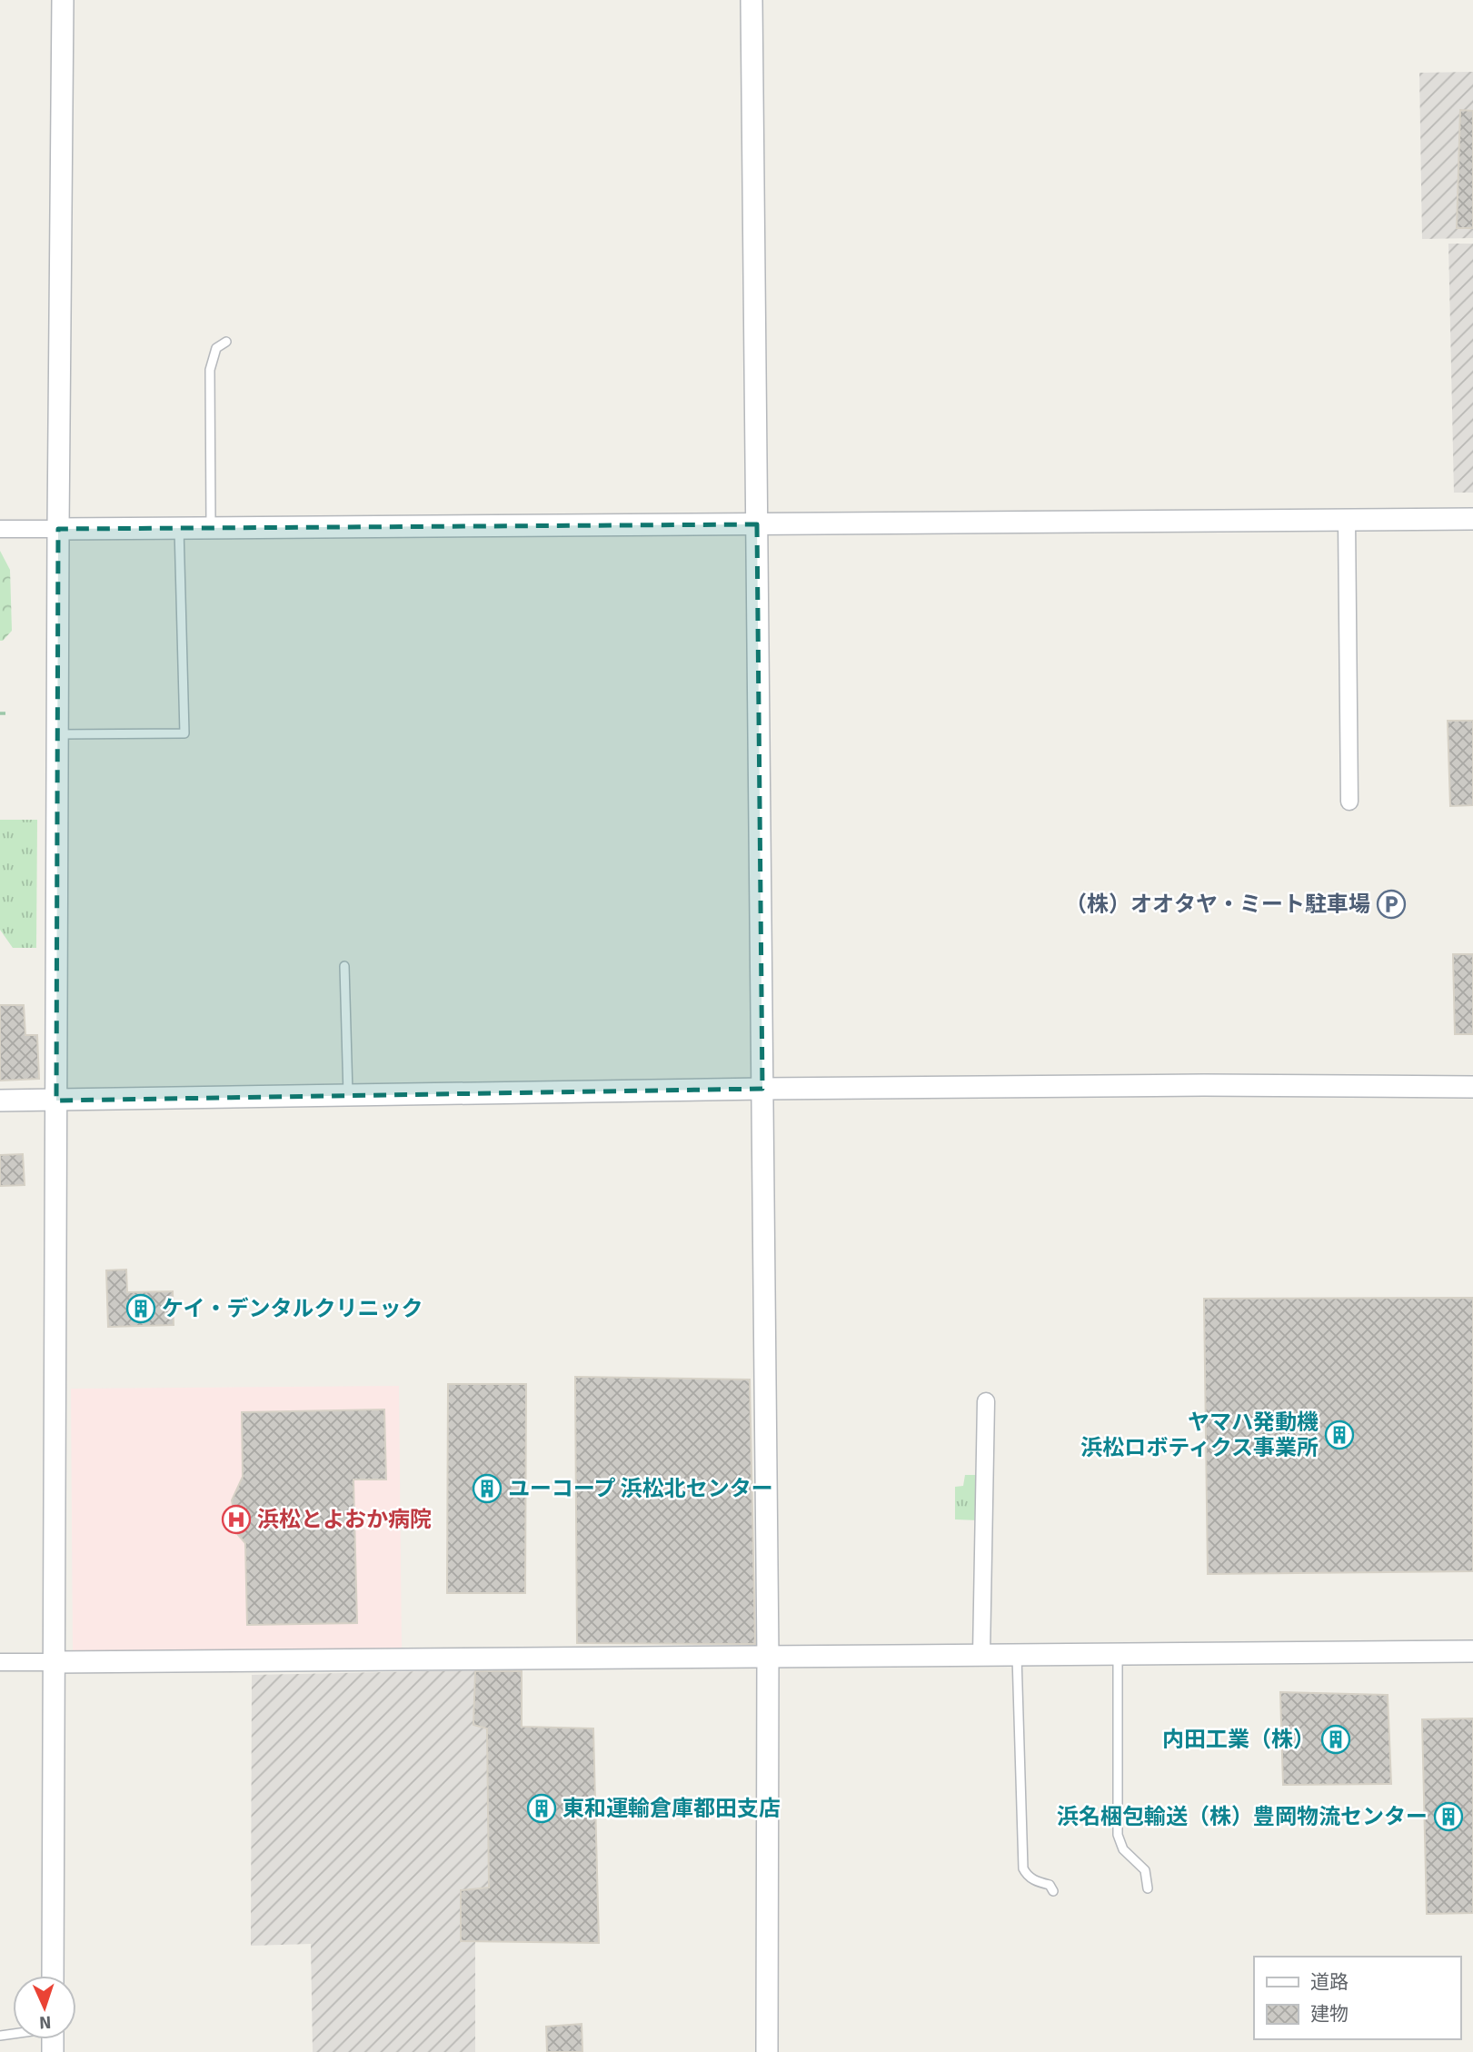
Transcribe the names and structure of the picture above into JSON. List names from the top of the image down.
{
  "places": {
    "parking": ["（株）オオタヤ・ミート駐車場"],
    "building": [
      "ケイ・デンタルクリニック",
      "ヤマハ発動機 浜松ロボティクス事業所",
      "ユーコープ 浜松北センター",
      "内田工業（株）",
      "東和運輸倉庫都田支店",
      "浜名梱包輸送（株）豊岡物流センター"
    ],
    "hospital": ["浜松とよおか病院"]
  },
  "legend": ["道路", "建物"],
  "north": "bottom"
}
